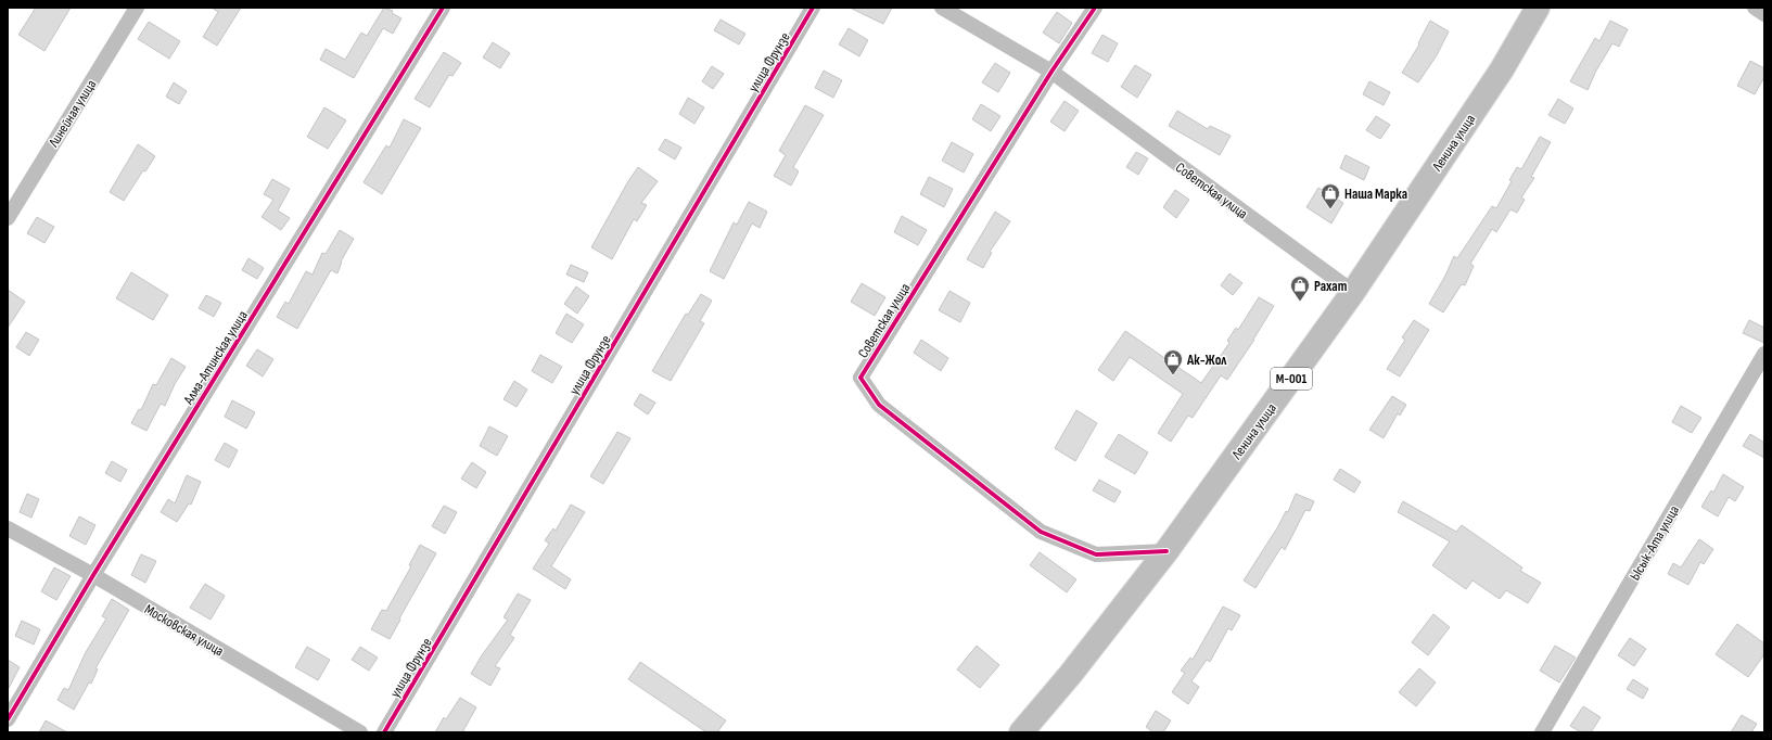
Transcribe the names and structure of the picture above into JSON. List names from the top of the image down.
{
  "streets": {
    "main road": ["Ленина улица", "М-001"],
    "street": [
      "улица Фрунзе",
      "Линейная улица",
      "Советская улица",
      "Алма-Атинская улица",
      "Ысык-Ата улица",
      "Московская улица"
    ]
  },
  "crossings": [
    ["Ленина улица", "Советская улица"],
    ["Алма-Атинская улица", "Московская улица"]
  ],
  "places": {
    "shop": ["Наша Марка", "Рахат", "Ак-Жол"]
  }
}
